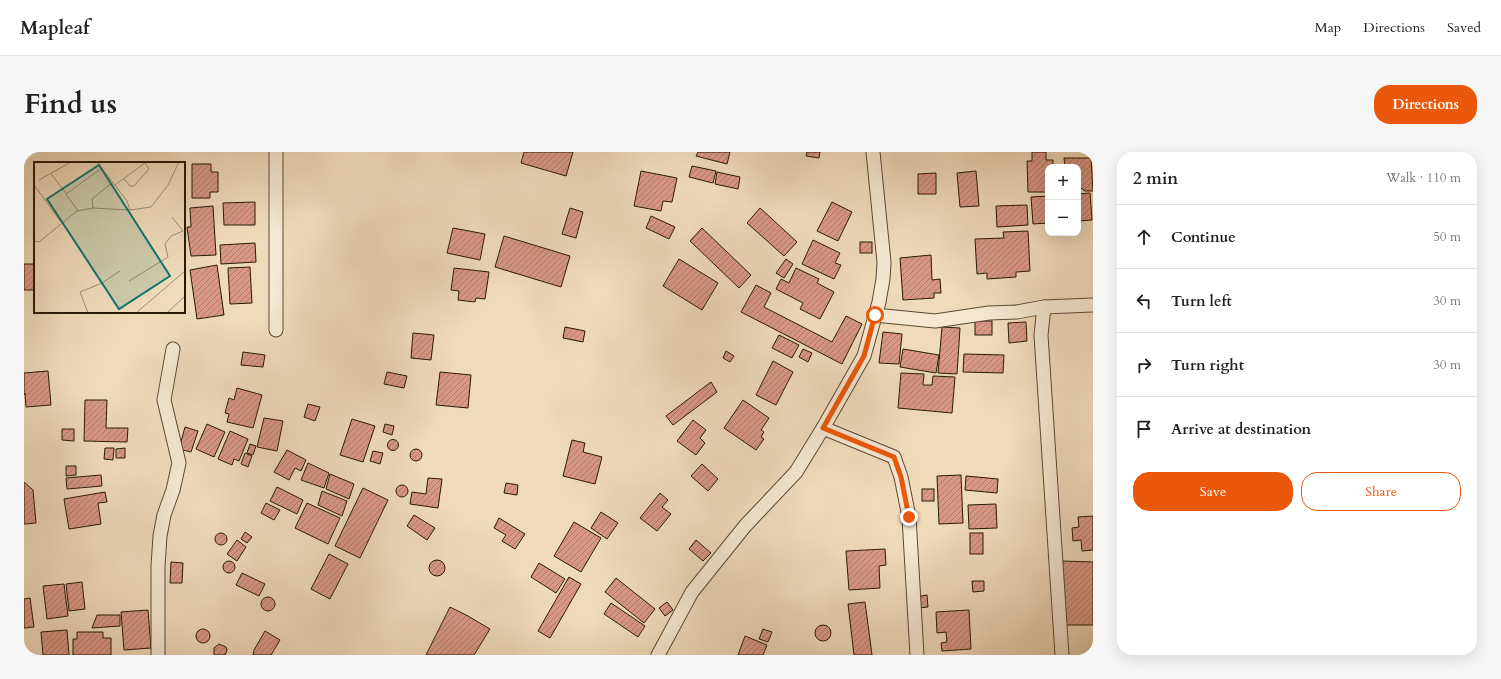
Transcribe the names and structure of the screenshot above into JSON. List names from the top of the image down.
{
  "page": {
    "header": "Mapleaf",
    "nav": ["Map", "Directions", "Saved"],
    "title": "Find us",
    "buttons": [
      "Directions",
      ["Save", "Share"]
    ],
    "heading": ["2 min", "Walk · 110 m"],
    "map_buttons": ["+", "−"],
    "list": [
      ["Continue", "50 m"],
      ["Turn left", "30 m"],
      ["Turn right", "30 m"],
      "Arrive at destination"
    ]
  }
}
